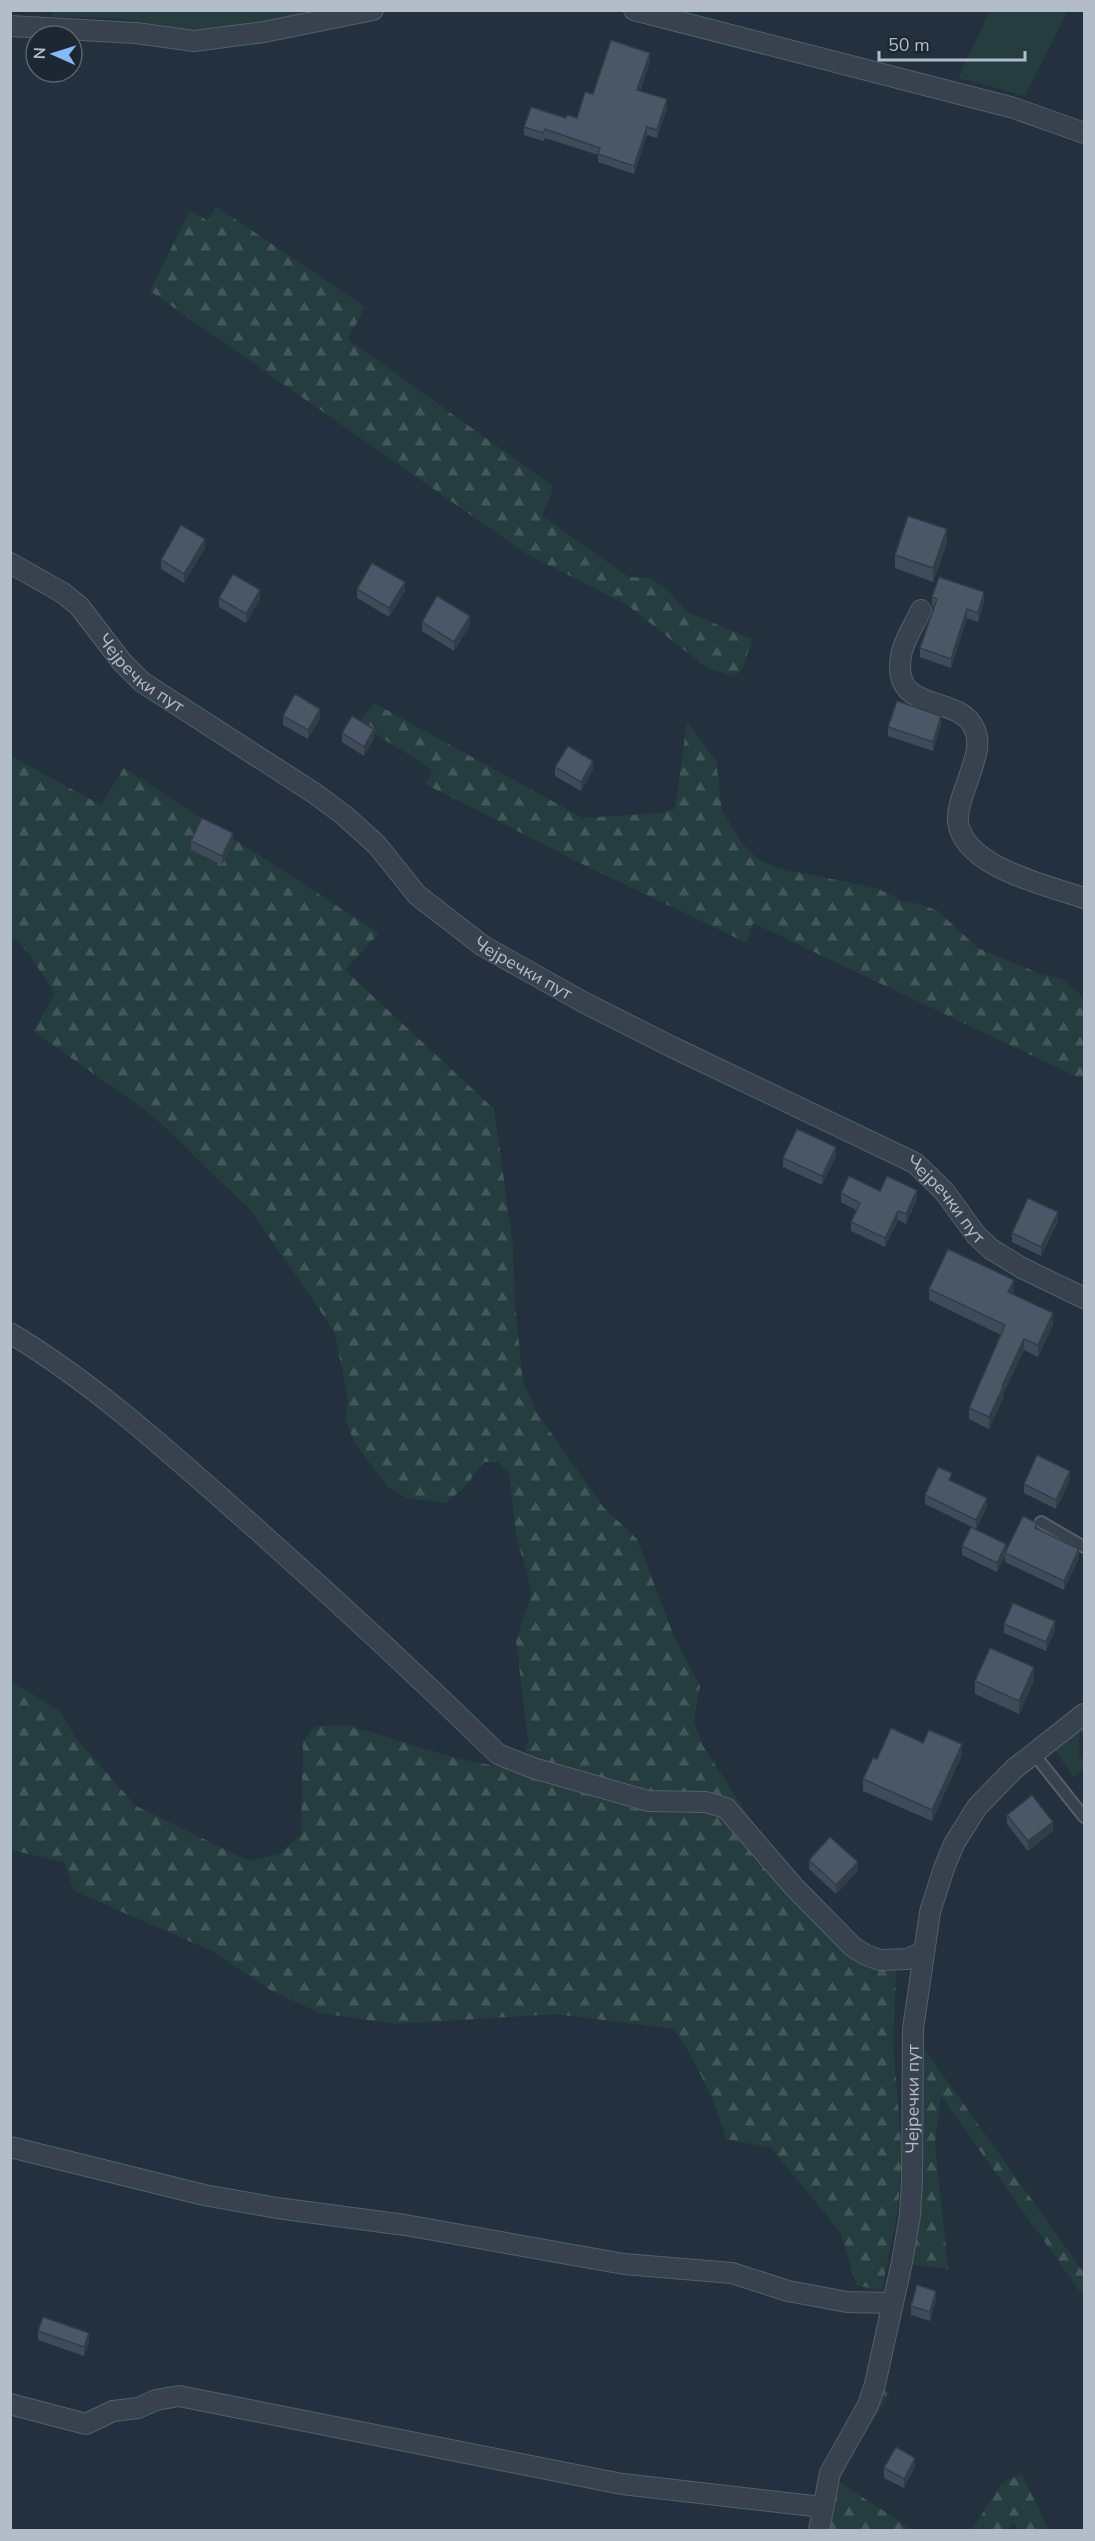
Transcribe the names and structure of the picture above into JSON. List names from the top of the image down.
{
  "streets": {
    "street": ["Чејречки пут"]
  },
  "scale_bar": "50 m",
  "north": "left"
}
